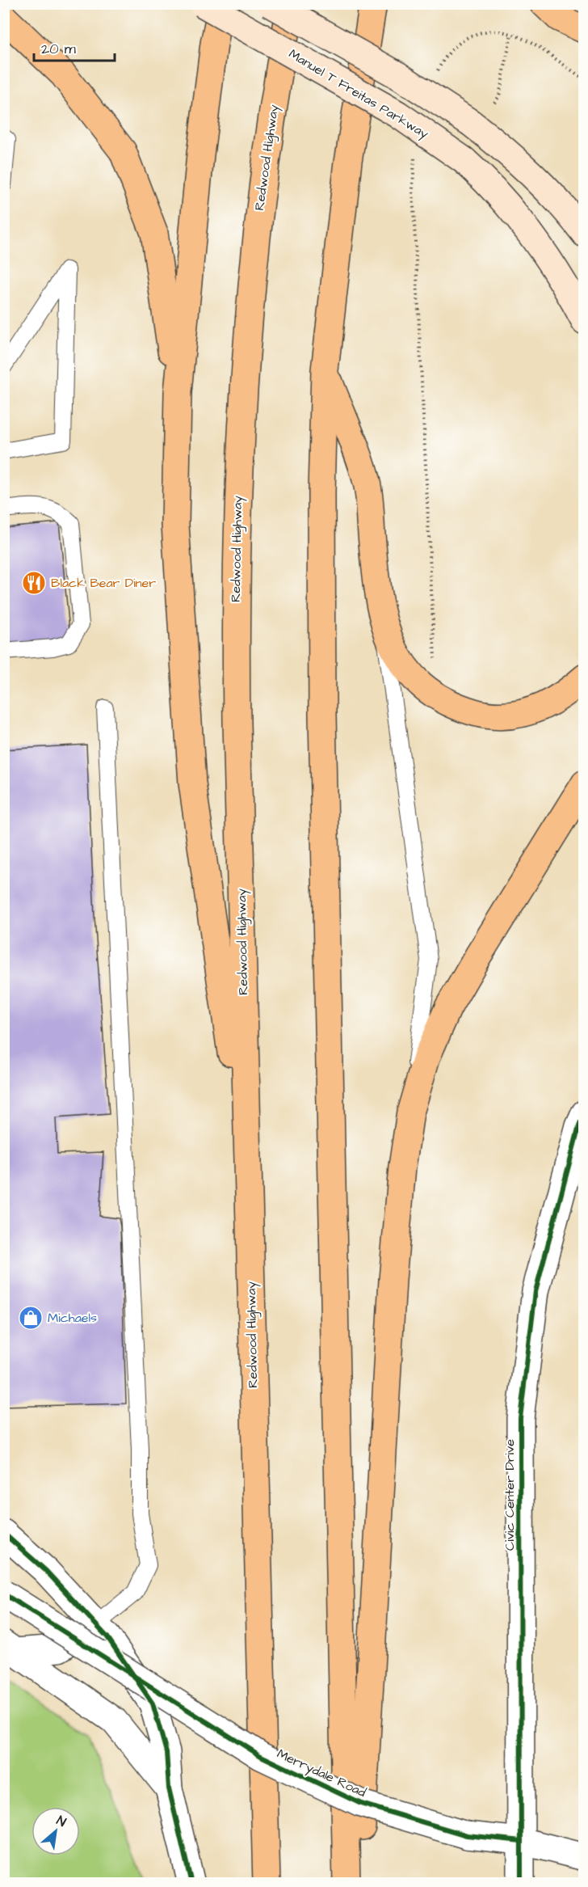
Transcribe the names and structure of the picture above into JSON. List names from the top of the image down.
{
  "streets": {
    "highway": ["Redwood Highway"],
    "main road": ["Manuel T Freitas Parkway"],
    "street": ["Civic Center Drive", "Merrydale Road"]
  },
  "crossings": [
    ["Civic Center Drive", "Merrydale Road"]
  ],
  "places": {
    "restaurant": ["Black Bear Diner"],
    "shop": ["Michaels"]
  },
  "scale_bar": "20 m",
  "north": "top right"
}
